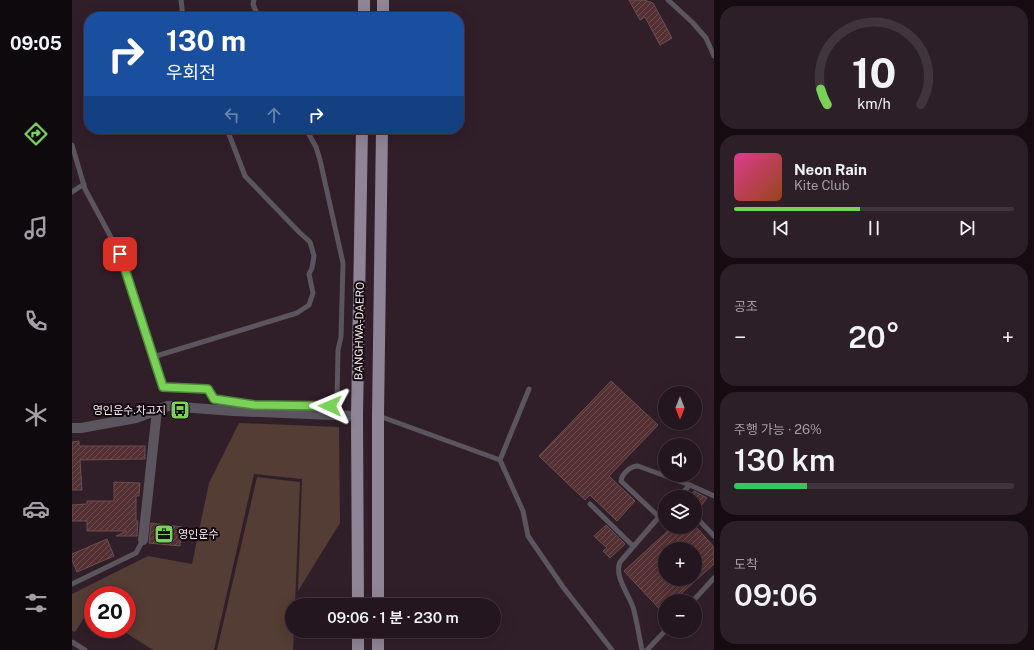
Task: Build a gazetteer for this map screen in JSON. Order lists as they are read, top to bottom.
{
  "streets": {
    "main road": ["BANGHWA-DAERO"]
  },
  "places": {
    "bus stop": ["영인운수.차고지"],
    "office": ["영인운수"]
  },
  "north": "bottom",
  "page": {
    "tabs": "09:05",
    "turn": ["130 m", "우회전"],
    "song": ["Neon Rain", "Kite Club"],
    "tile": [
      "공조",
      ["주행 가능 · 26%", "130 km"],
      ["도착", "09:06"]
    ],
    "heat": ["−", "20°", "+"],
    "map_buttons": ["+", "−"],
    "limit": "20",
    "trip": "09:06 · 1 분 · 230 m",
    "gauge": ["10", "km/h"]
  }
}
